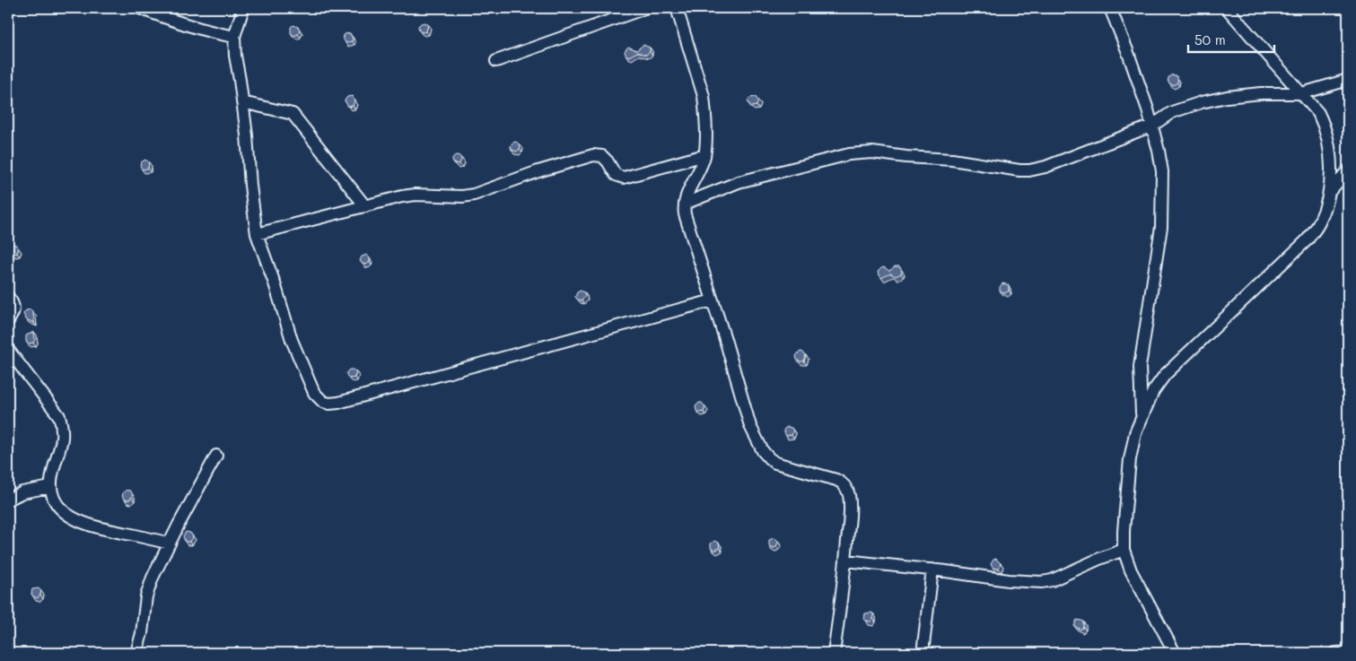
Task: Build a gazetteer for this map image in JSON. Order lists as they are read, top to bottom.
{
  "scale_bar": "50 m"
}
